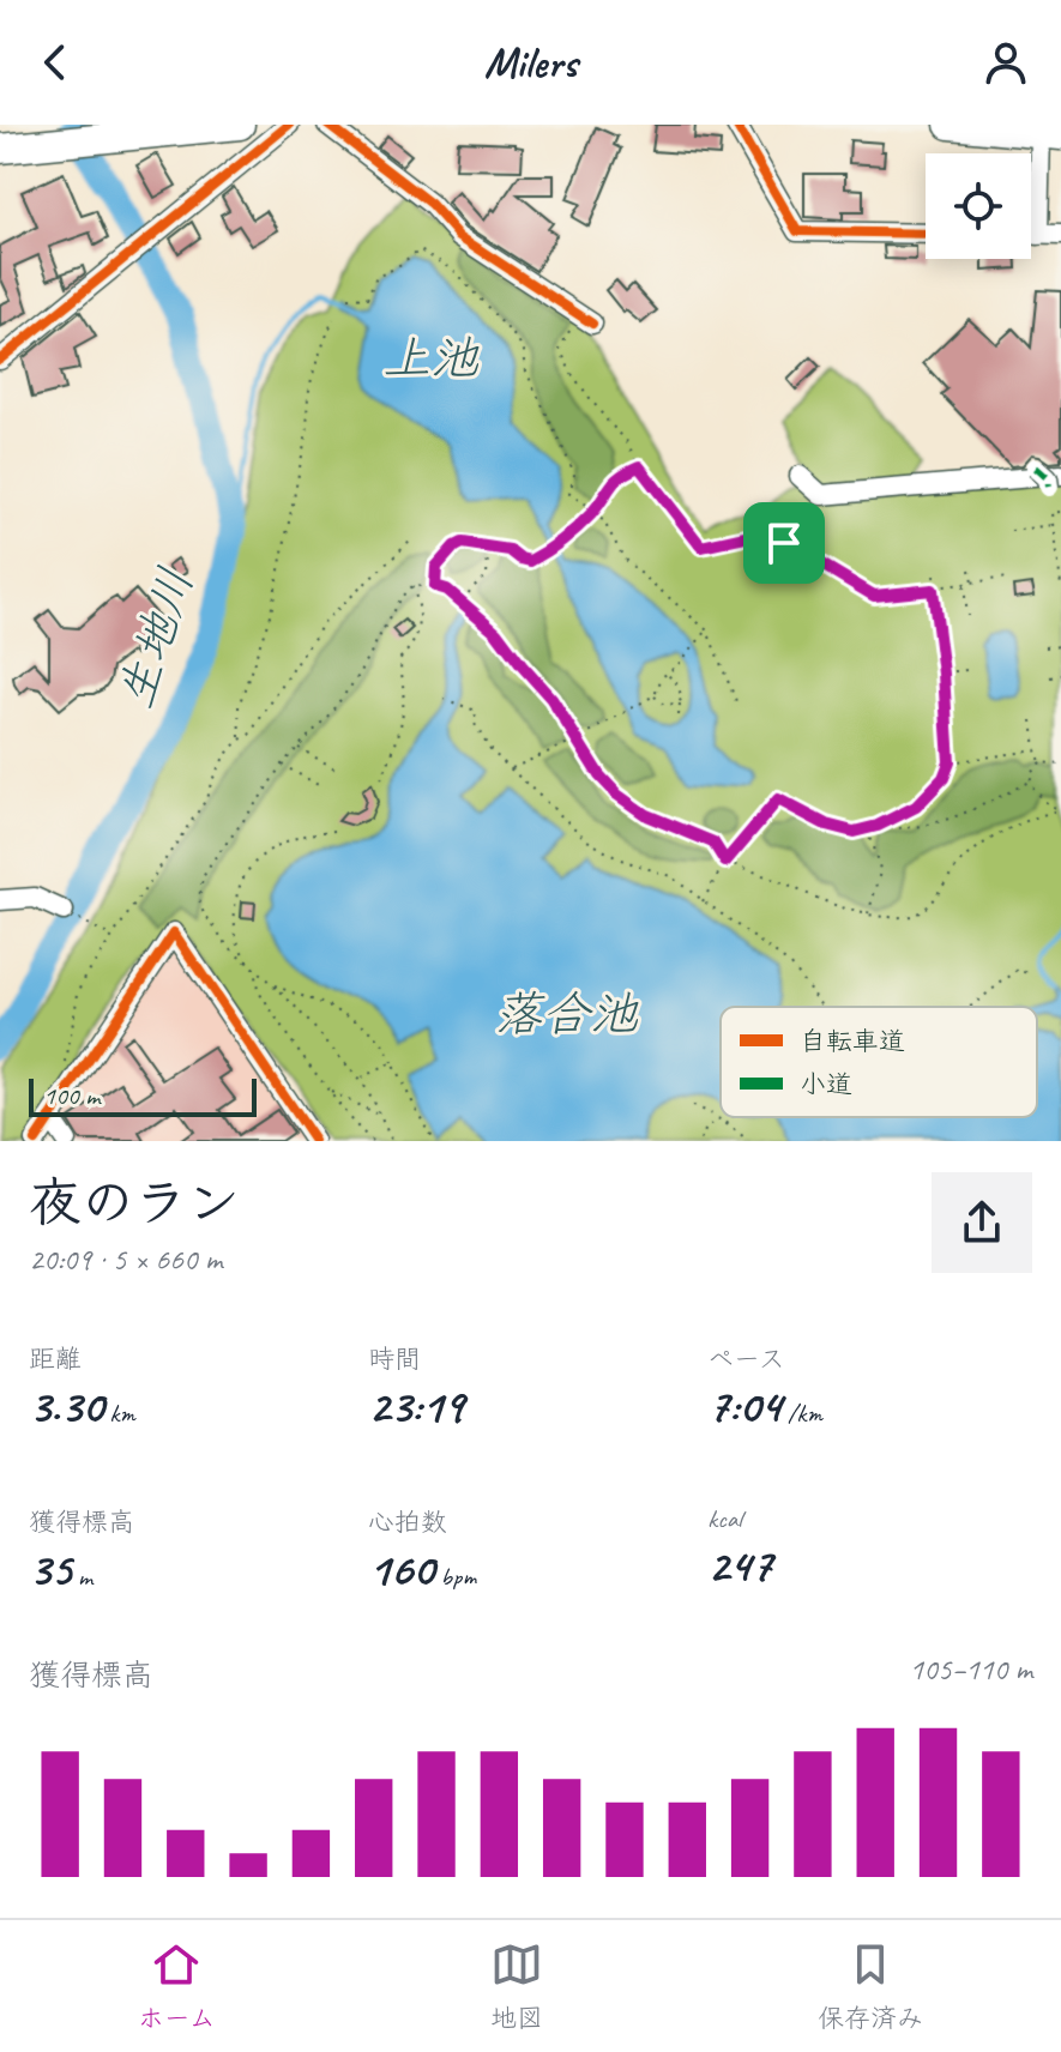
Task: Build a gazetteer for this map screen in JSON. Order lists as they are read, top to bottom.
{
  "water": ["上池", "生地川", "落合池"],
  "legend": ["自転車道", "小道"],
  "scale_bar": "100 m",
  "page": {
    "header": "Milers",
    "scale": "100 m",
    "heading": ["夜のラン", "20:09 · 5 × 660 m"],
    "stats": [
      ["距離", "3.30 km"],
      ["時間", "23:19"],
      ["ペース", "7:04 /km"],
      ["獲得標高", "35 m"],
      ["心拍数", "160 bpm"],
      ["kcal", "247"]
    ],
    "chart": ["獲得標高", "105–110 m"],
    "tabs": ["ホーム", "地図", "保存済み"]
  }
}
